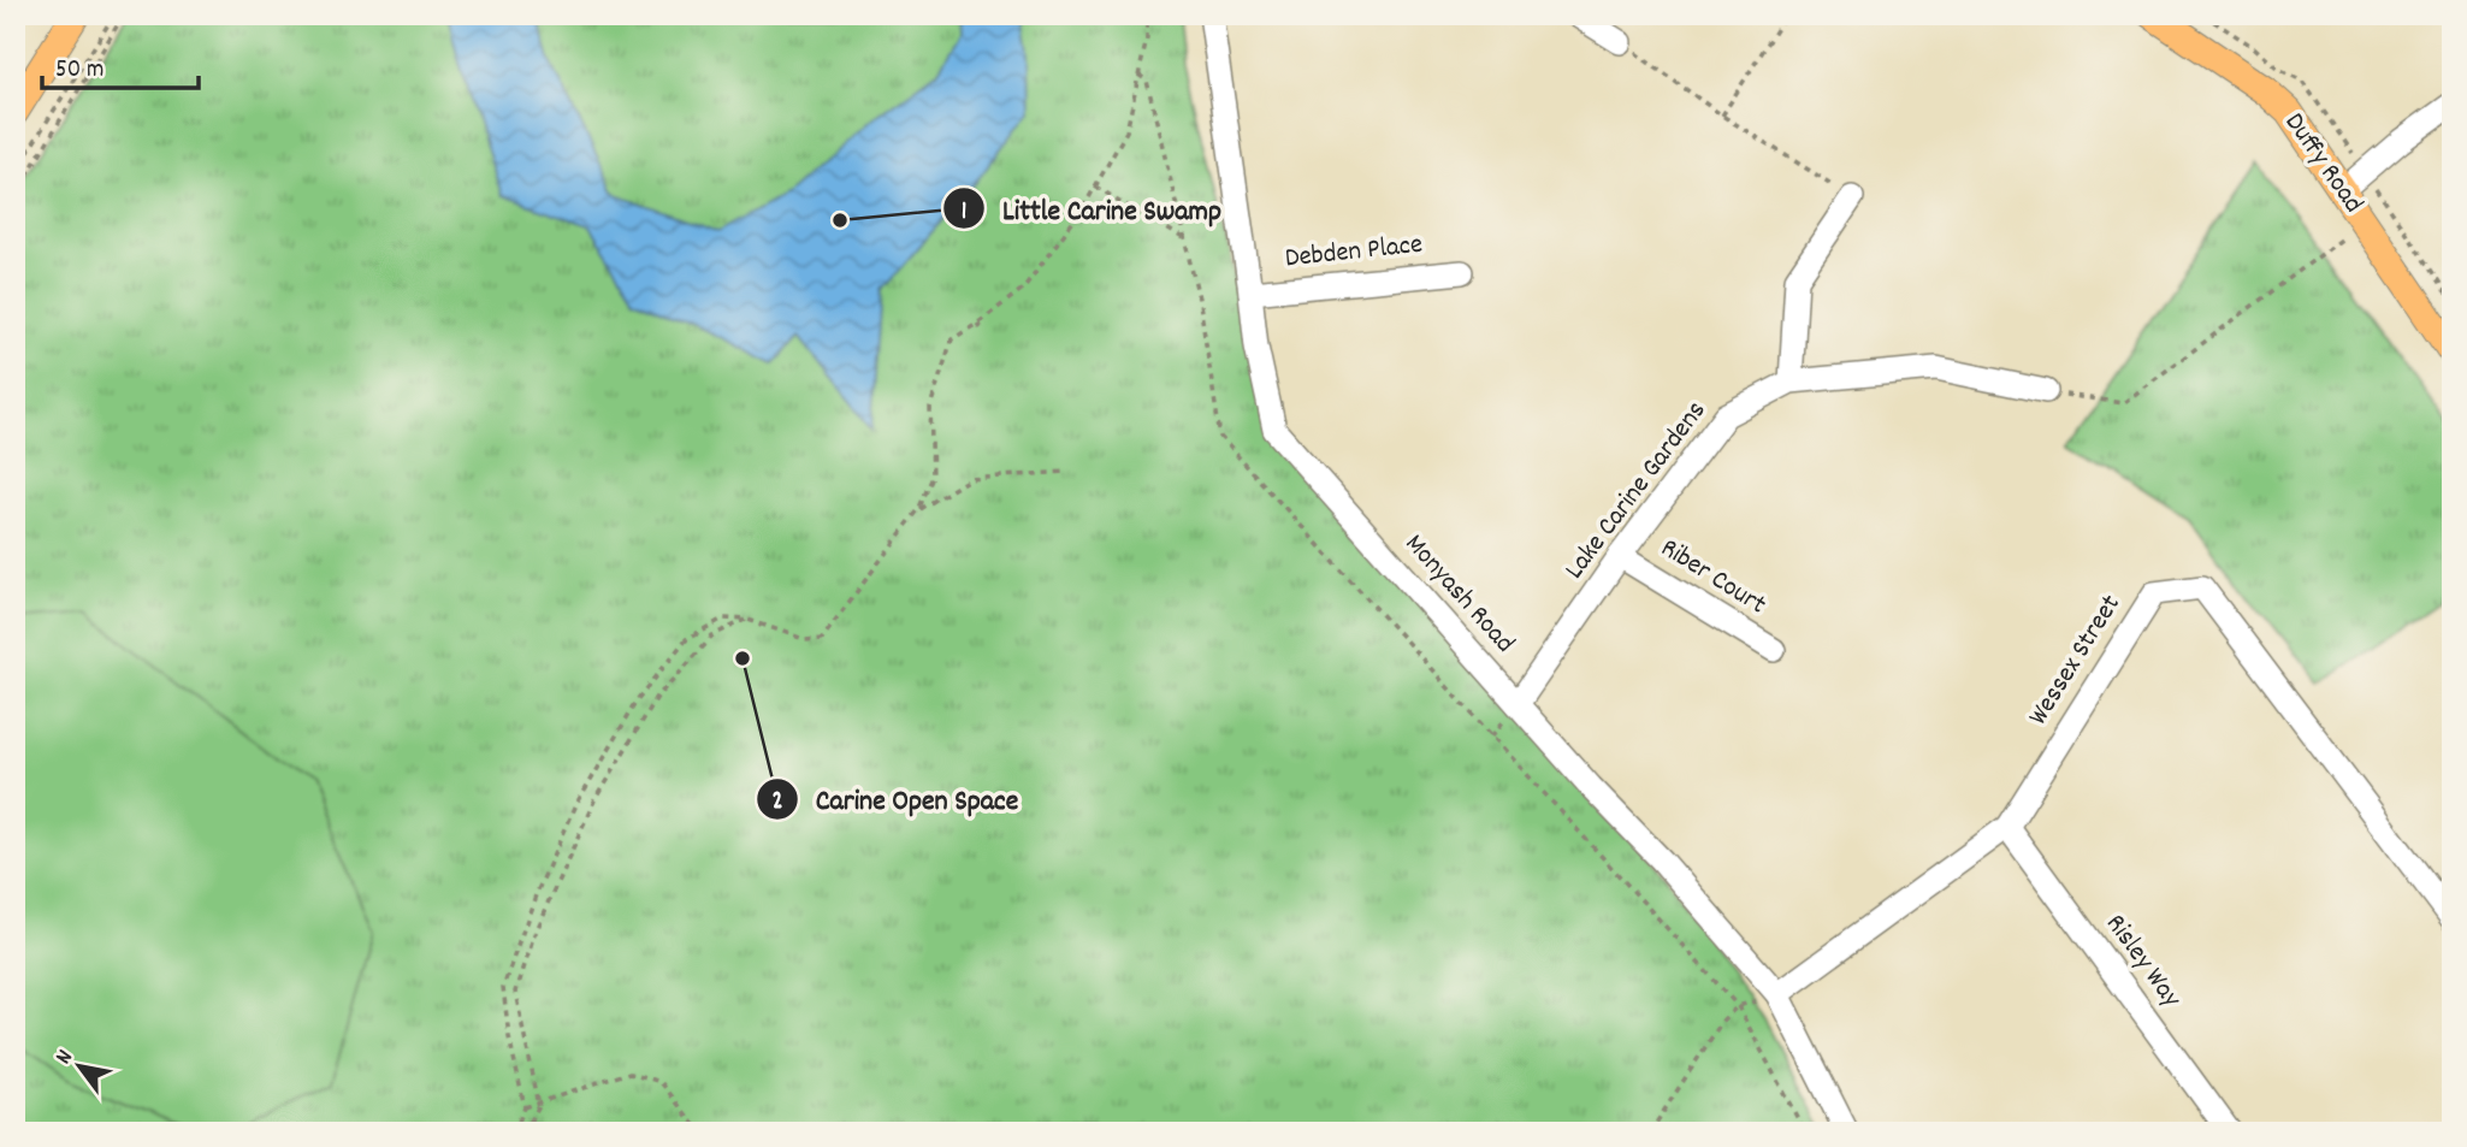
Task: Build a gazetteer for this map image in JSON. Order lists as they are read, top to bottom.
{
  "streets": {
    "main road": ["Duffy Road"],
    "street": [
      "Debden Place",
      "Lake Carine Gardens",
      "Riber Court",
      "Monyash Road",
      "Wessex Street",
      "Risley Way"
    ]
  },
  "crossings": [
    ["Debden Place", "Monyash Road"],
    ["Lake Carine Gardens", "Riber Court"],
    ["Lake Carine Gardens", "Monyash Road"],
    ["Monyash Road", "Wessex Street"],
    ["Wessex Street", "Risley Way"]
  ],
  "places": ["Little Carine Swamp", "Carine Open Space"],
  "scale_bar": "50 m",
  "north": "top left"
}
